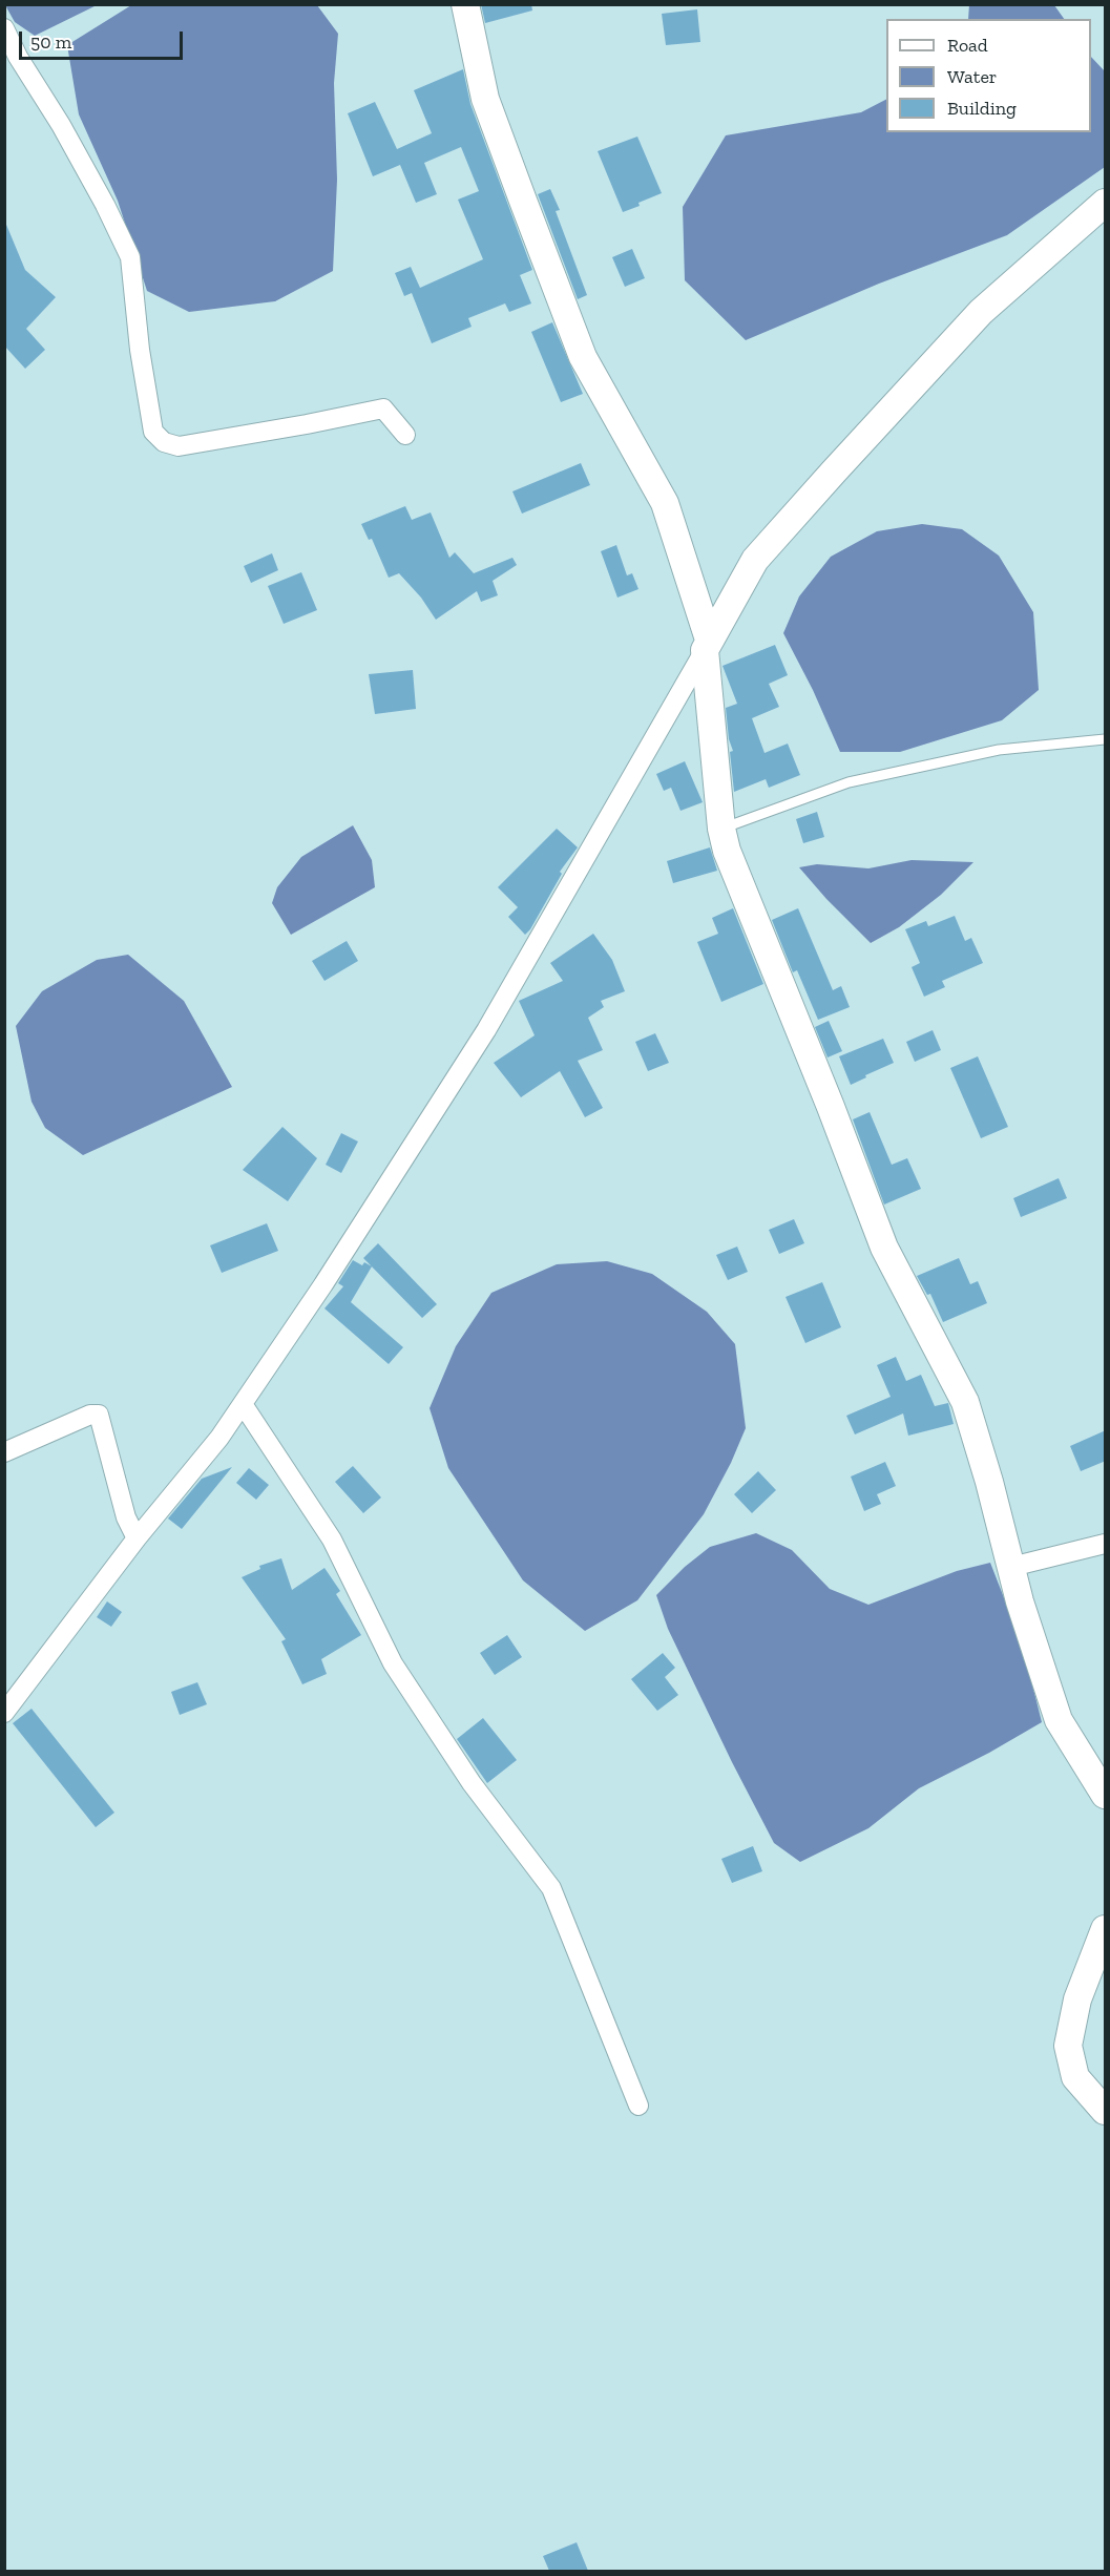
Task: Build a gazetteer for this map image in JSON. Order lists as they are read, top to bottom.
{
  "legend": ["Road", "Water", "Building"],
  "scale_bar": "50 m"
}
